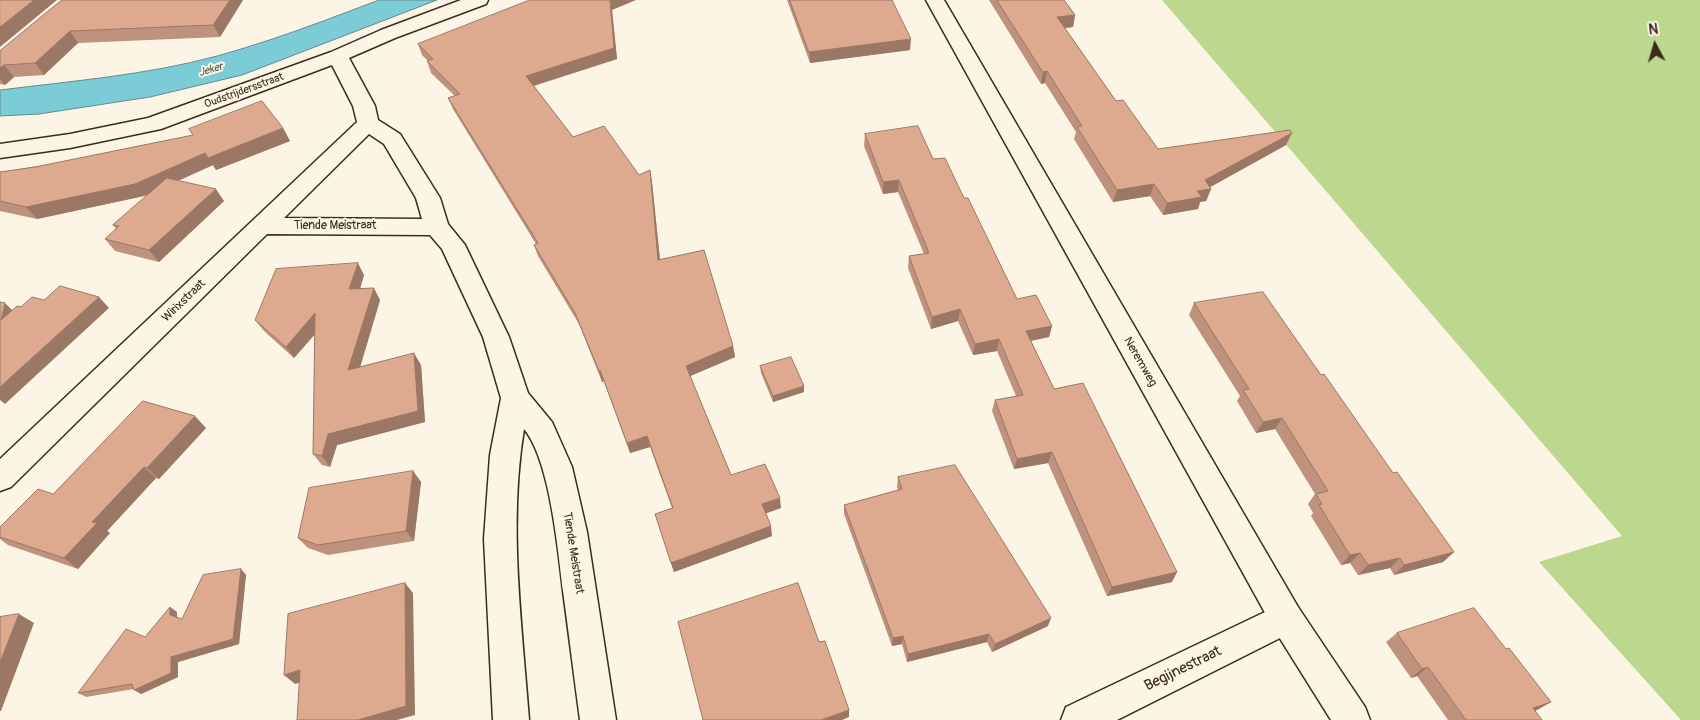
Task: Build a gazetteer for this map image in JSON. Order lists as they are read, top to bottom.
{
  "streets": {
    "street": [
      "Oudstrijdersstraat",
      "Tiende Meistraat",
      "Wirixstraat",
      "Neremweg",
      "Begijnestraat"
    ]
  },
  "crossings": [
    ["Tiende Meistraat", "Wirixstraat"],
    ["Neremweg", "Begijnestraat"]
  ],
  "water": ["Jeker"],
  "north": "top"
}
